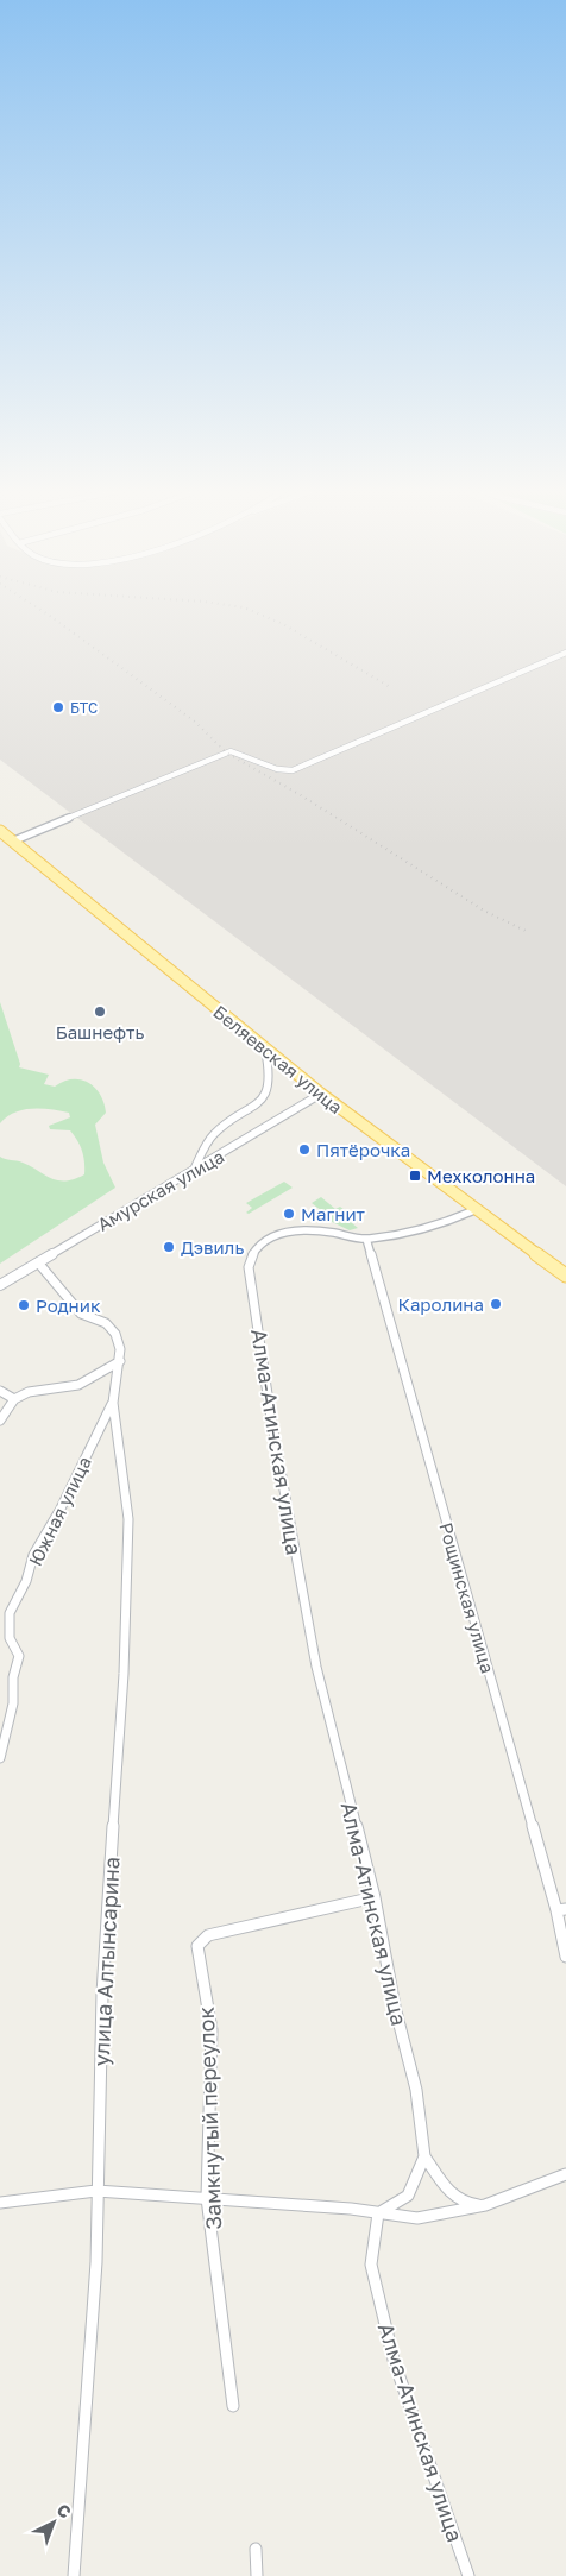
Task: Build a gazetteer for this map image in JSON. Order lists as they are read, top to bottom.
{
  "streets": {
    "main road": ["Беляевская улица"],
    "street": [
      "Амурская улица",
      "Алма-Атинская улица",
      "Южная улица",
      "Рощинская улица",
      "улица Алтынсарина",
      "Замкнутый переулок"
    ]
  },
  "crossings": [
    ["Беляевская улица", "Амурская улица"],
    ["Амурская улица", "улица Алтынсарина"],
    ["Алма-Атинская улица", "Рощинская улица"],
    ["Алма-Атинская улица", "Замкнутый переулок"],
    ["Южная улица", "улица Алтынсарина"]
  ],
  "places": {
    "other": [
      "БТС",
      "Башнефть",
      "Пятёрочка",
      "Магнит",
      "Дэвиль",
      "Каролина",
      "Родник"
    ],
    "transit": ["Мехколонна"]
  },
  "north": "top right"
}
